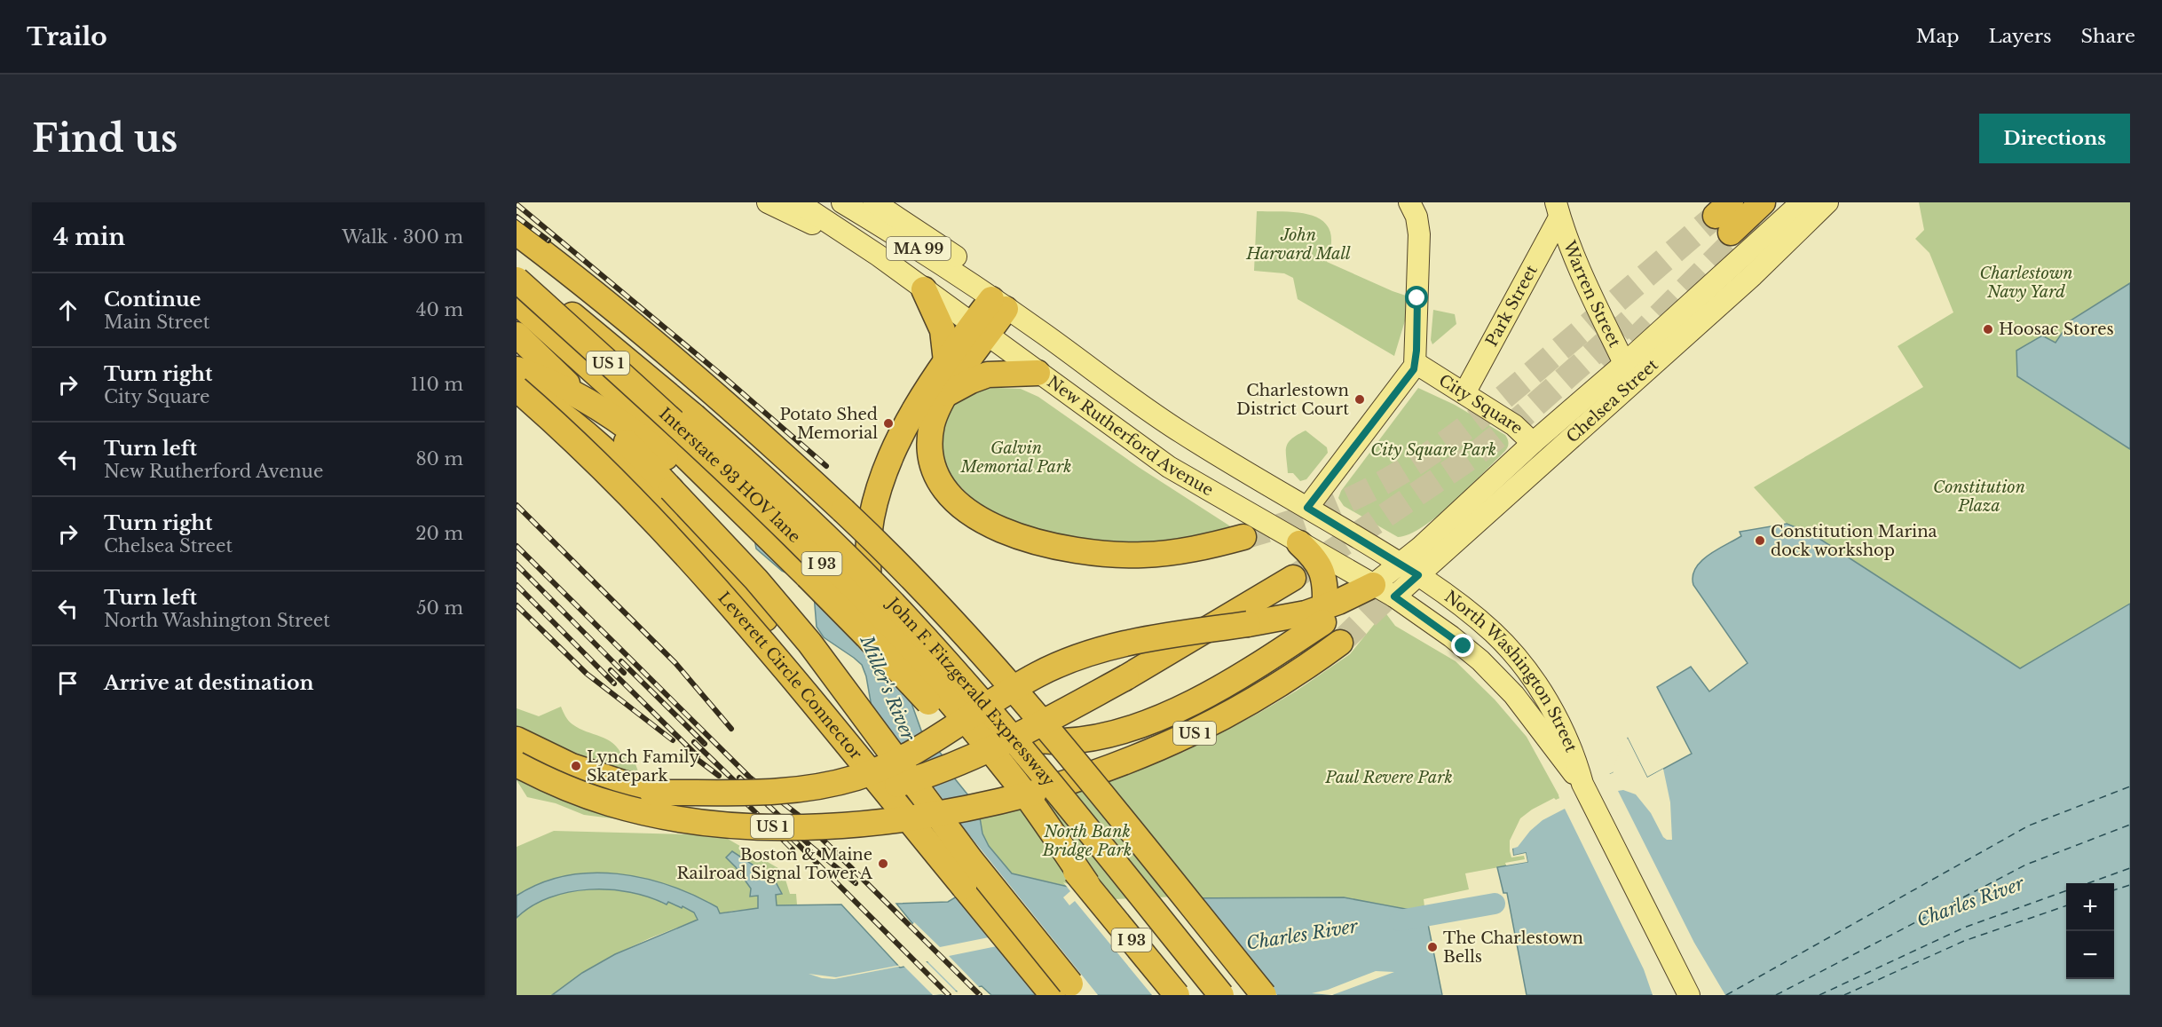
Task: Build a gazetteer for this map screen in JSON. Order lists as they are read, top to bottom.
{
  "streets": {
    "highway": [
      "US 1",
      "Interstate 93 HOV lane",
      "I 93",
      "Leverett Circle Connector",
      "John F. Fitzgerald Expressway"
    ],
    "main road": [
      "MA 99",
      "Warren Street",
      "Park Street",
      "Chelsea Street",
      "City Square",
      "New Rutherford Avenue",
      "North Washington Street"
    ]
  },
  "crossings": [
    ["Warren Street", "Park Street"],
    ["Warren Street", "Chelsea Street"],
    ["Park Street", "City Square"],
    ["US 1", "I 93"],
    ["US 1", "John F. Fitzgerald Expressway"],
    ["Chelsea Street", "City Square"],
    ["Chelsea Street", "New Rutherford Avenue"],
    ["Chelsea Street", "North Washington Street"],
    ["New Rutherford Avenue", "North Washington Street"],
    ["Interstate 93 HOV lane", "I 93"],
    ["I 93", "John F. Fitzgerald Expressway"]
  ],
  "water": ["Miller's River", "Charles River"],
  "parks": [
    "John Harvard Mall",
    "Charlestown Navy Yard",
    "Galvin Memorial Park",
    "City Square Park",
    "Constitution Plaza",
    "Paul Revere Park",
    "North Bank Bridge Park"
  ],
  "places": [
    "Hoosac Stores",
    "Charlestown District Court",
    "Potato Shed Memorial",
    "Constitution Marina dock workshop",
    "Lynch Family Skatepark",
    "Boston & Maine Railroad Signal Tower A",
    "The Charlestown Bells"
  ],
  "page": {
    "header": "Trailo",
    "nav": ["Map", "Layers", "Share"],
    "buttons": "Directions",
    "title": "Find us",
    "heading": ["4 min", "Walk · 300 m"],
    "list": [
      ["Continue", "Main Street", "40 m"],
      ["Turn right", "City Square", "110 m"],
      ["Turn left", "New Rutherford Avenue", "80 m"],
      ["Turn right", "Chelsea Street", "20 m"],
      ["Turn left", "North Washington Street", "50 m"],
      "Arrive at destination"
    ],
    "map_buttons": ["+", "−"]
  }
}
